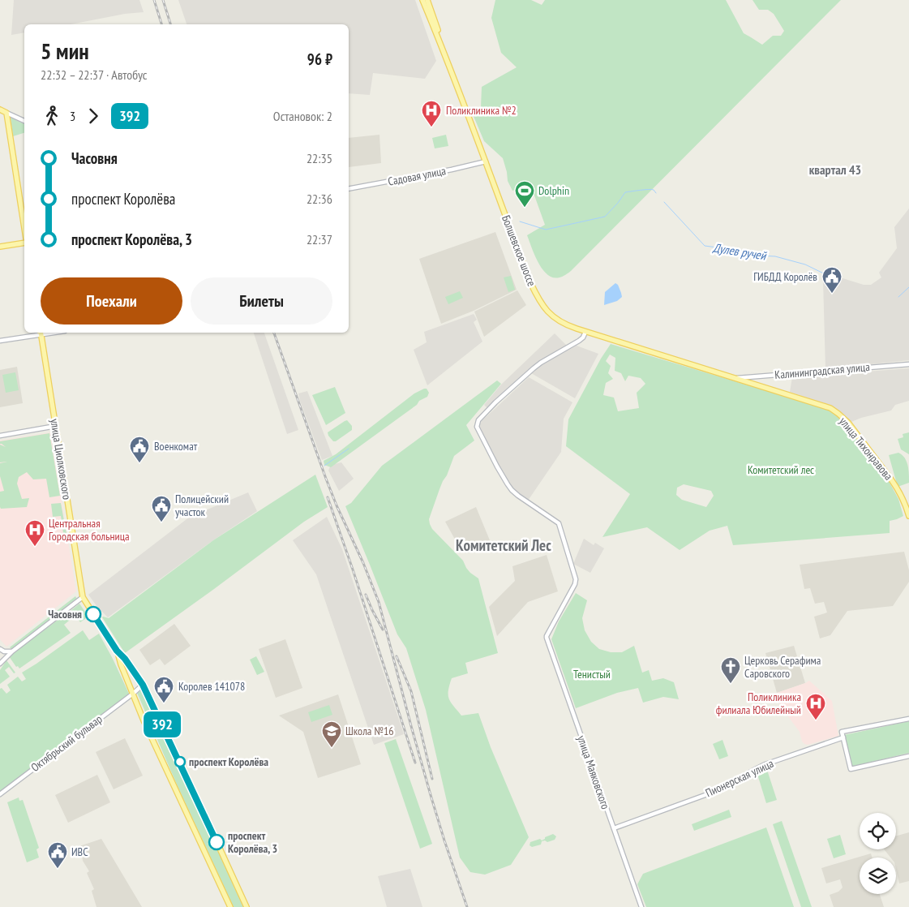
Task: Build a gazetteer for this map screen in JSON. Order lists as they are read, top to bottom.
{
  "streets": {
    "main road": ["Болшевское шоссе", "улица Тихонравова", "улица Циолковского"],
    "street": [
      "Садовая улица",
      "Калининградская улица",
      "Октябрьский бульвар",
      "улица Маяковского",
      "Пионерская улица"
    ]
  },
  "crossings": [
    ["Садовая улица", "Болшевское шоссе"],
    ["Болшевское шоссе", "Калининградская улица"],
    ["Болшевское шоссе", "улица Тихонравова"],
    ["Болшевское шоссе", "улица Маяковского"],
    ["Калининградская улица", "улица Тихонравова"],
    ["улица Маяковского", "Пионерская улица"]
  ],
  "districts": ["квартал 43", "Комитетский Лес"],
  "water": ["Дулев ручей"],
  "parks": ["Комитетский лес", "Тенистый"],
  "places": {
    "hospital": ["Поликлиника №2", "Центральная Городская больница", "Поликлиника филиала Юбилейный"],
    "sports": ["Dolphin"],
    "public building": [
      "ГИБДД Королёв",
      "Военкомат",
      "Полицейский участок",
      "Королев 141078",
      "ИВС"
    ],
    "other": ["Часовня", "проспект Королёва", "проспект Королёва, 3"],
    "church": ["Церковь Серафима Саровского"],
    "school or university": ["Школа №16"]
  },
  "lines": ["bus line 392"],
  "page": {
    "on_map": "392",
    "heading": ["5 мин", "22:32 – 22:37 · Автобус", "96 ₽"],
    "legs": ["3", "392", "Остановок: 2"],
    "list": [
      {
        "name": "Часовня",
        "value": "22:35"
      },
      {
        "name": "проспект Королёва",
        "value": "22:36"
      },
      {
        "name": "проспект Королёва, 3",
        "value": "22:37"
      }
    ],
    "buttons": ["Поехали", "Билеты"]
  }
}
